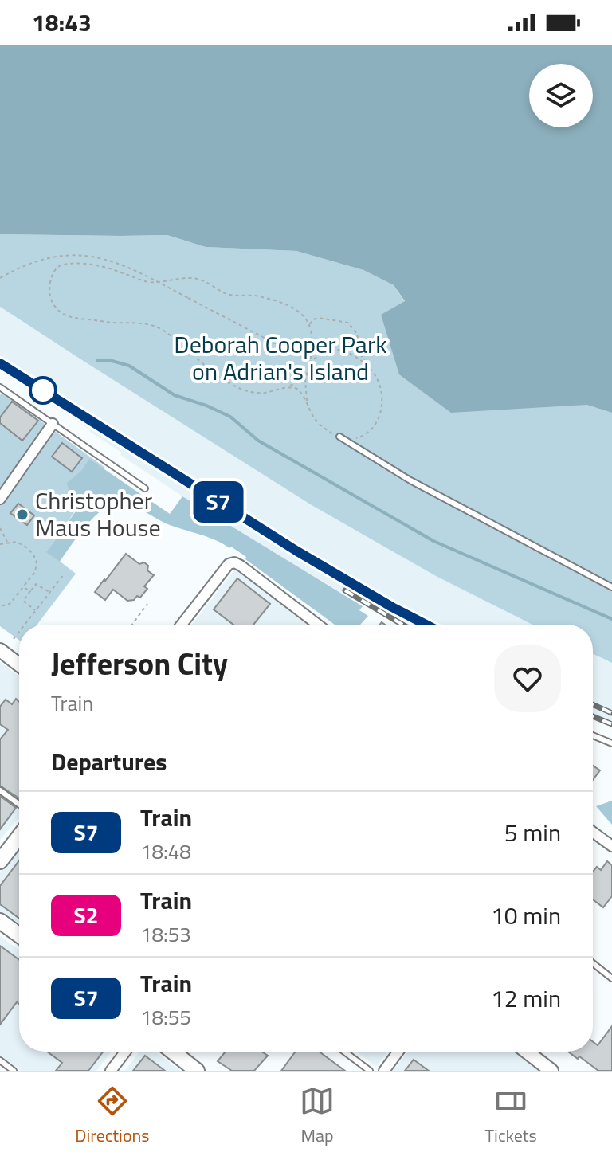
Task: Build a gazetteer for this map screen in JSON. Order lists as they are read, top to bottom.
{
  "parks": ["Deborah Cooper Park on Adrian's Island"],
  "places": ["Christopher Maus House"],
  "page": {
    "status": "18:43",
    "on_map": "S7",
    "heading": [
      ["Jefferson City", "Train"],
      "Departures"
    ],
    "list": [
      {
        "mark": "S7",
        "name": "Train",
        "note": "18:48",
        "value": "5 min"
      },
      {
        "mark": "S2",
        "name": "Train",
        "note": "18:53",
        "value": "10 min"
      },
      {
        "mark": "S7",
        "name": "Train",
        "note": "18:55",
        "value": "12 min"
      }
    ],
    "tabs": ["Directions", "Map", "Tickets"]
  }
}
